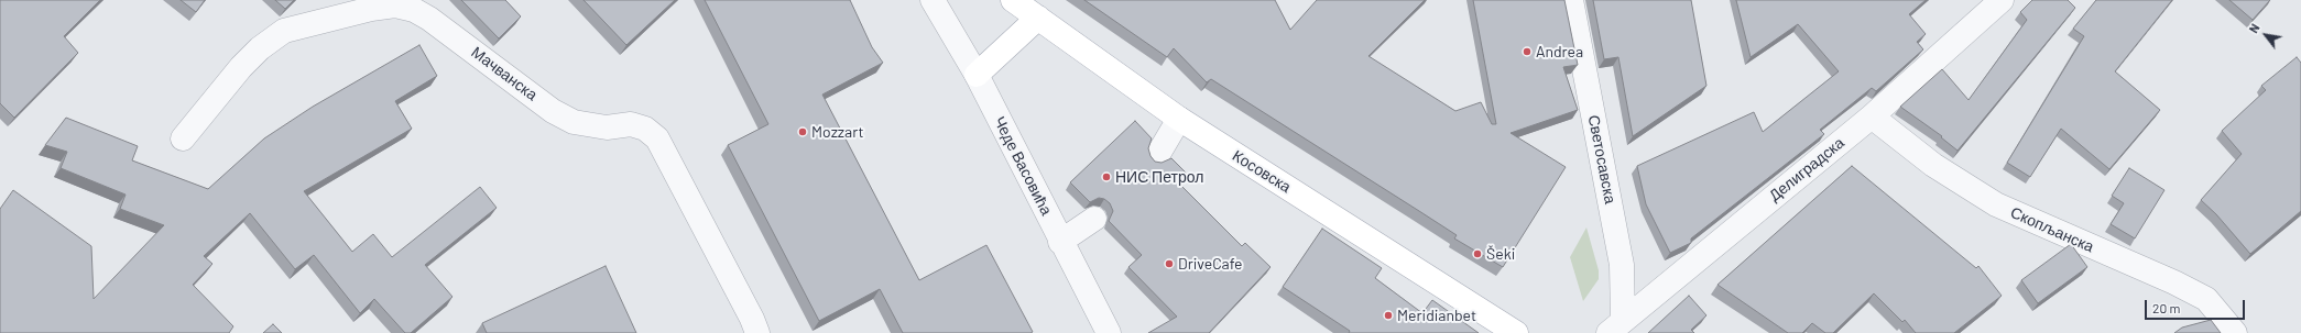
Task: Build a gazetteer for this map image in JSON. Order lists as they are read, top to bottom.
{
  "streets": {
    "main road": ["Косовска"],
    "street": [
      "Мачванска",
      "Светосавска",
      "Чеде Васовића",
      "Делиградска",
      "Скопљанска"
    ]
  },
  "crossings": [
    ["Светосавска", "Делиградска"],
    ["Делиградска", "Скопљанска"]
  ],
  "places": [
    "Andrea",
    "Mozzart",
    "НИС Петрол",
    "Šeki",
    "DriveCafe",
    "Meridianbet"
  ],
  "scale_bar": "20 m",
  "north": "top left"
}
